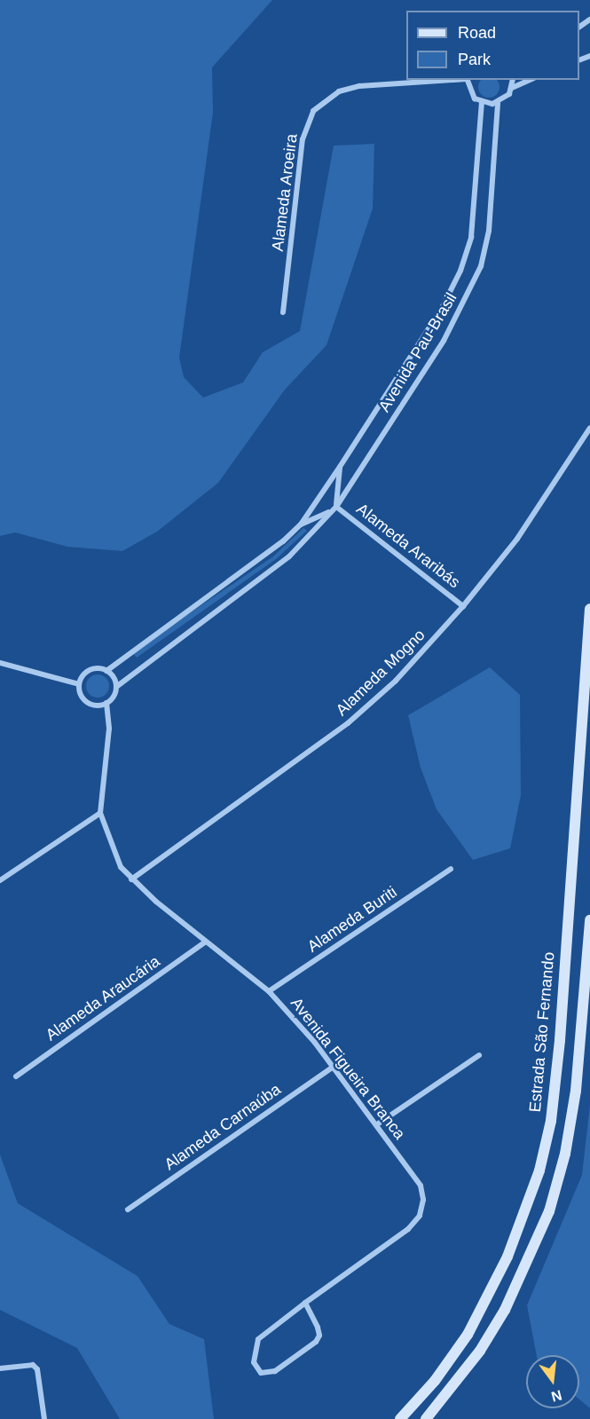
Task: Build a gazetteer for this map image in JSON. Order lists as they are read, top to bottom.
{
  "streets": {
    "main road": ["Estrada São Fernando"],
    "street": [
      "Alameda Aroeira",
      "Avenida Pau-Brasil",
      "Alameda Araribás",
      "Alameda Mogno",
      "Alameda Buriti",
      "Alameda Araucária",
      "Avenida Figueira Branca",
      "Alameda Carnaúba"
    ]
  },
  "crossings": [
    ["Avenida Pau-Brasil", "Alameda Araribás"],
    ["Avenida Pau-Brasil", "Avenida Figueira Branca"],
    ["Alameda Araribás", "Alameda Mogno"],
    ["Alameda Mogno", "Avenida Figueira Branca"],
    ["Alameda Buriti", "Avenida Figueira Branca"],
    ["Alameda Araucária", "Avenida Figueira Branca"],
    ["Avenida Figueira Branca", "Alameda Carnaúba"]
  ],
  "legend": ["Road", "Park"],
  "north": "bottom"
}
